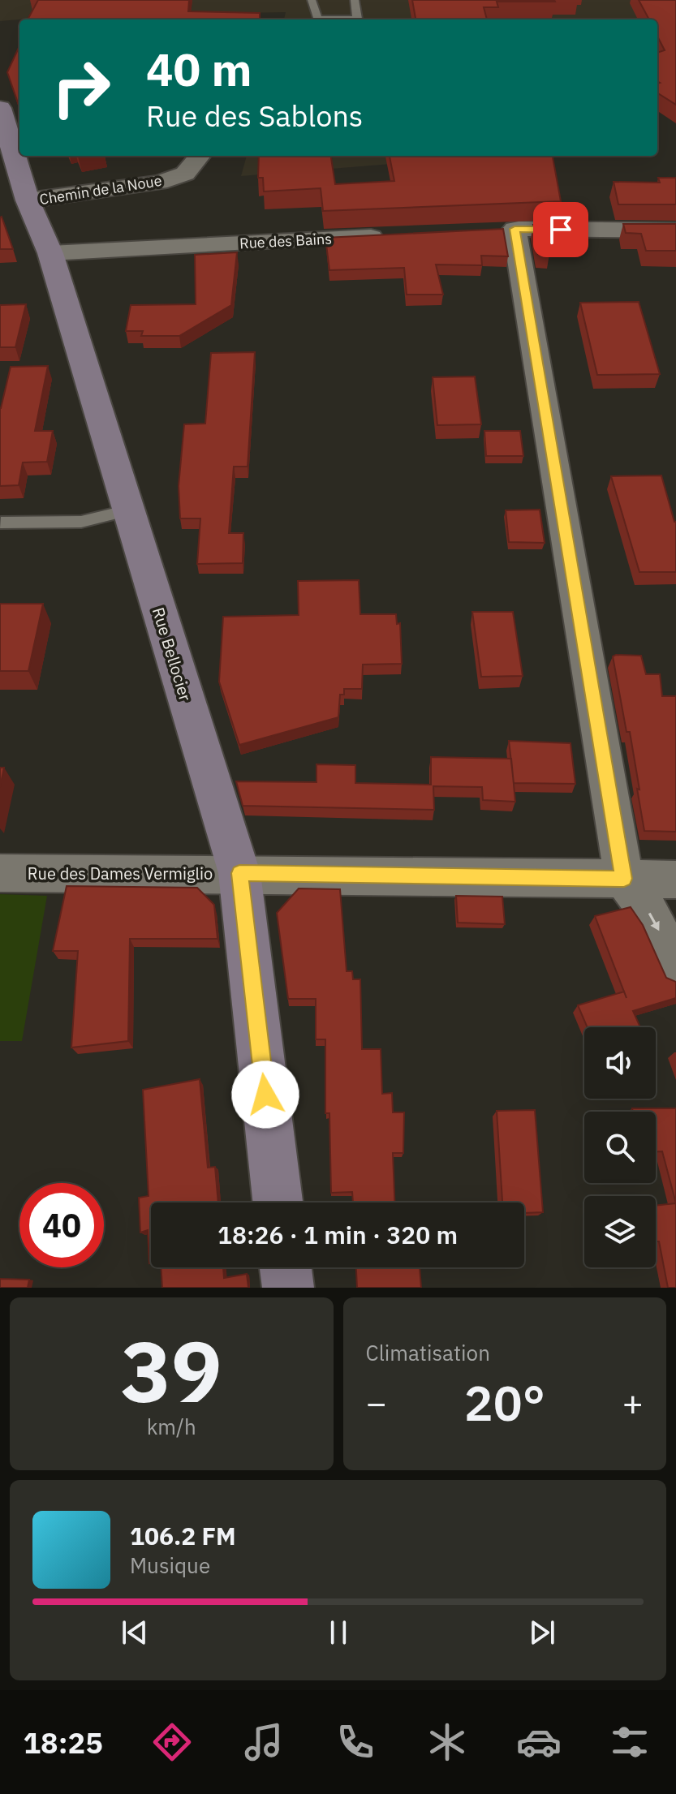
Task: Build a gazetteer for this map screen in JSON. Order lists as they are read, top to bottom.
{
  "streets": {
    "street": [
      "Chemin de la Noue",
      "Rue des Bains",
      "Rue Bellocier",
      "Rue des Dames Vermiglio"
    ]
  },
  "crossings": [
    ["Chemin de la Noue", "Rue Bellocier"],
    ["Rue des Bains", "Rue Bellocier"],
    ["Rue Bellocier", "Rue des Dames Vermiglio"]
  ],
  "page": {
    "turn": ["40 m", "Rue des Sablons"],
    "limit": "40",
    "trip": "18:26 · 1 min · 320 m",
    "tile": [
      ["39", "km/h"],
      "Climatisation"
    ],
    "heat": ["−", "20°", "+"],
    "song": ["106.2 FM", "Musique"],
    "tabs": "18:25"
  }
}
